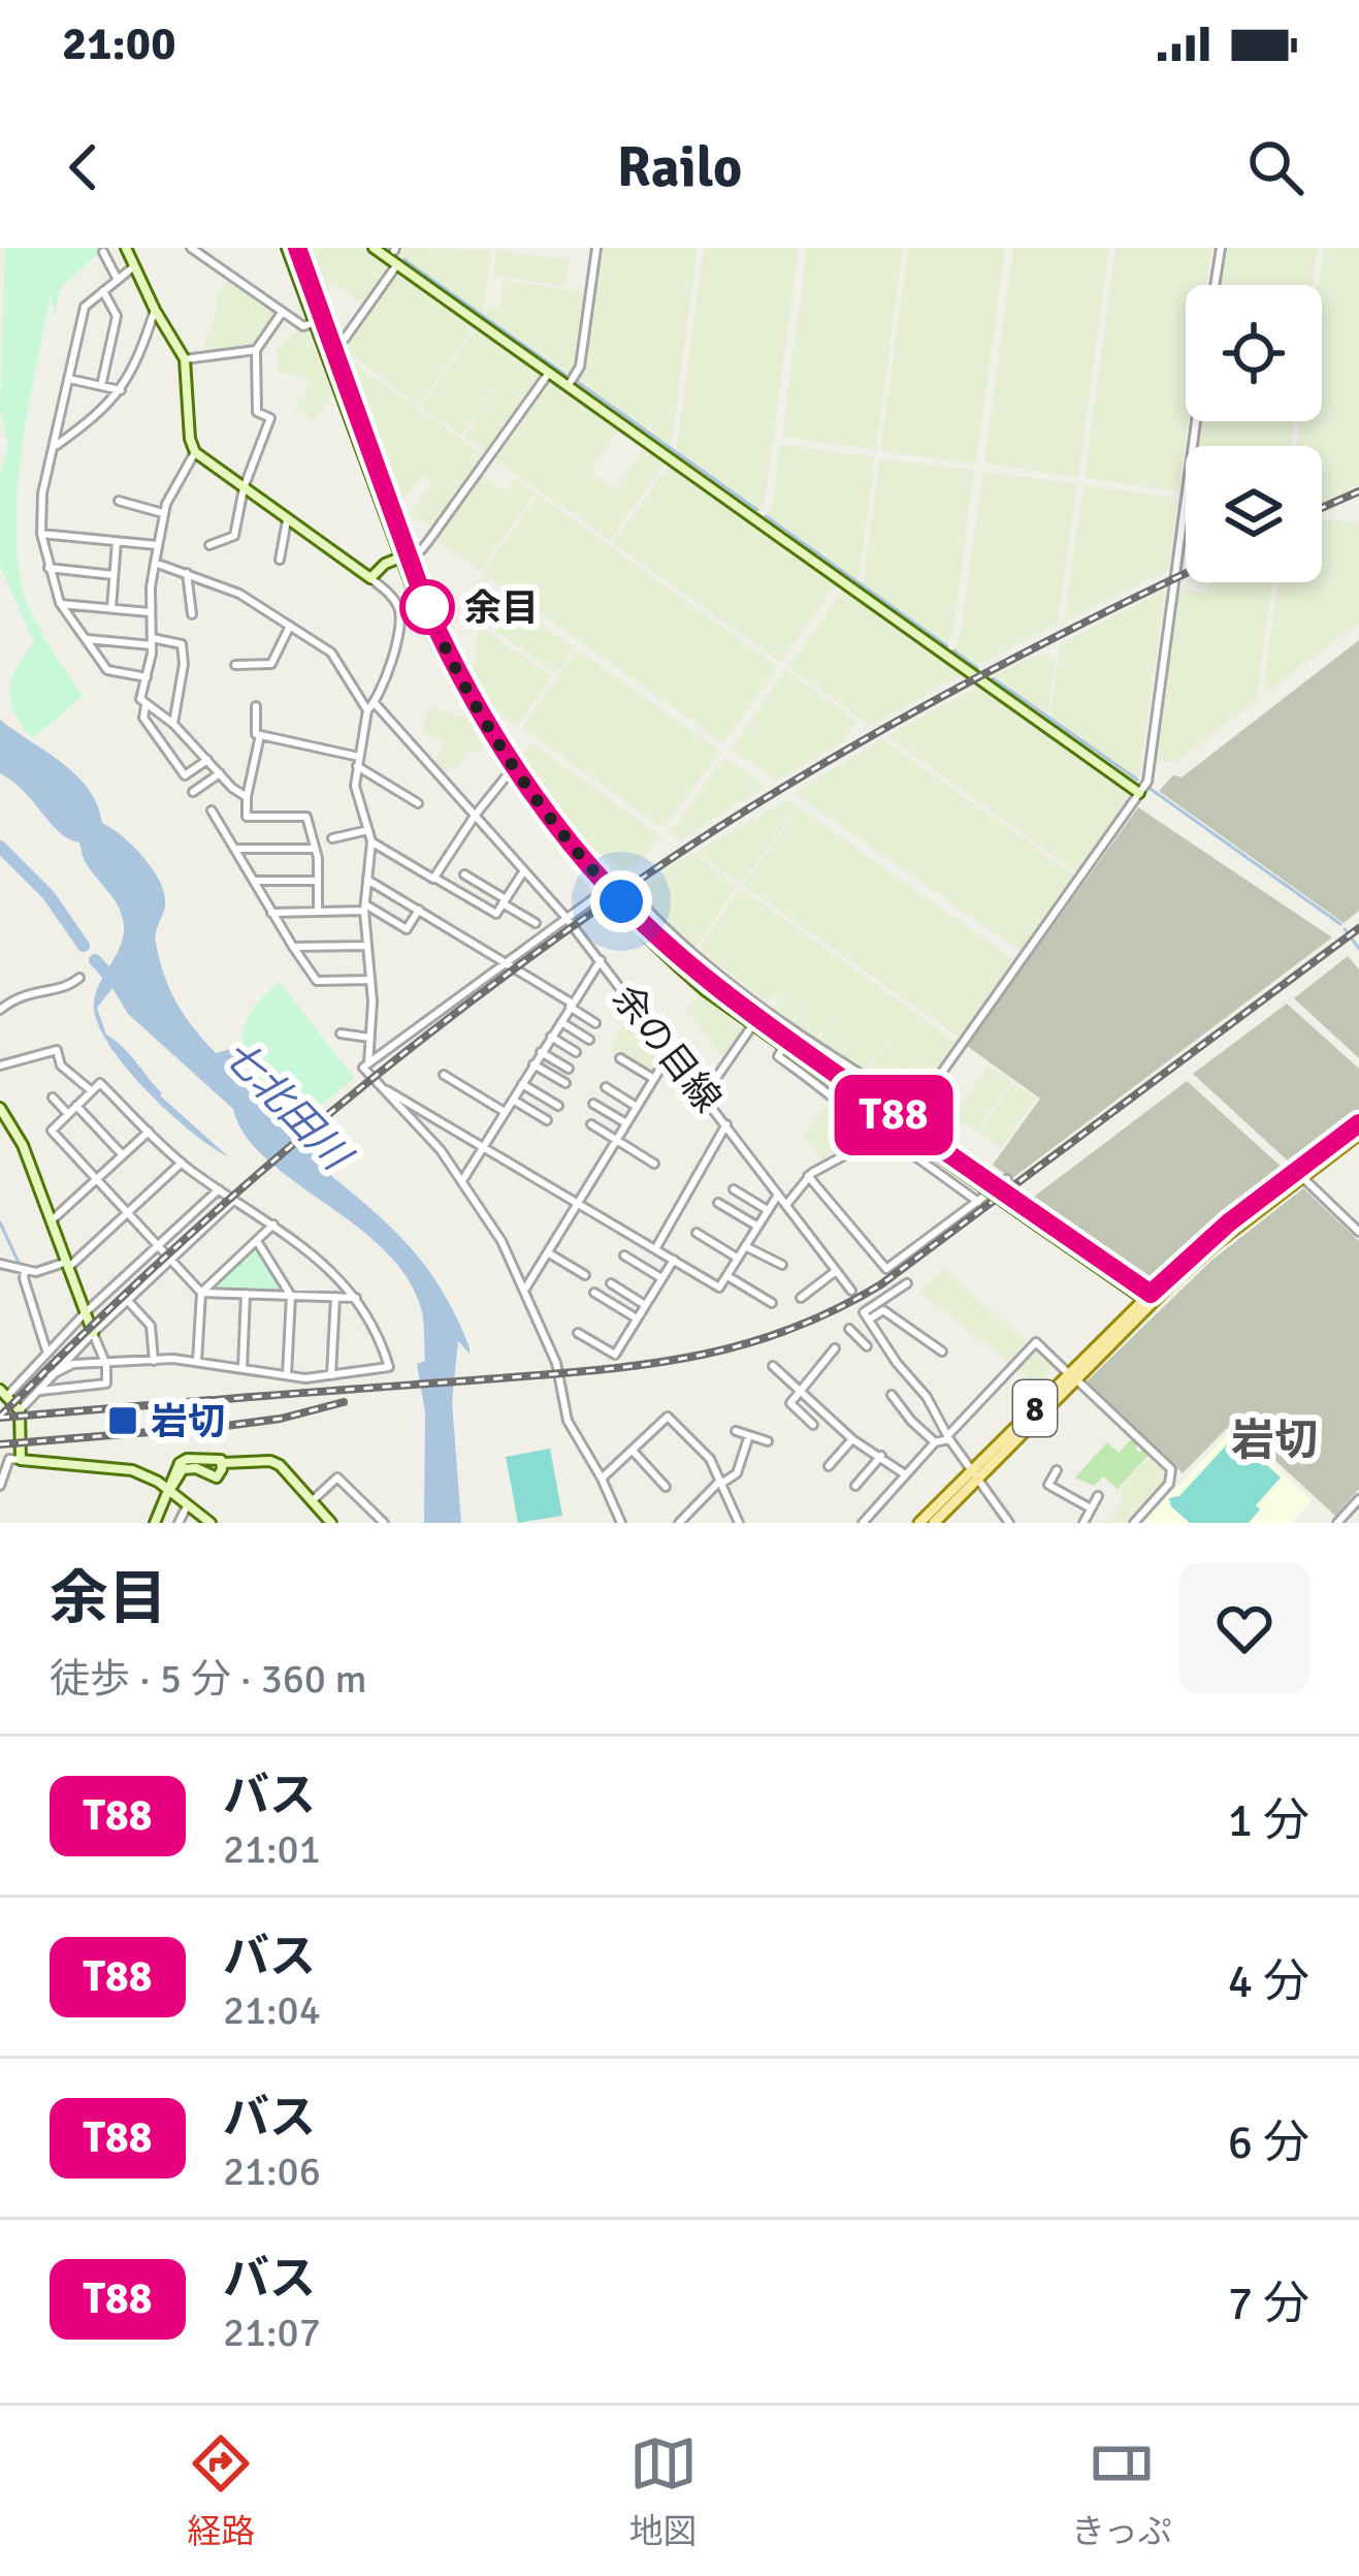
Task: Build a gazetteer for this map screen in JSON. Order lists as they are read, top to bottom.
{
  "streets": {
    "main road": ["8"],
    "street": ["余の目線"]
  },
  "districts": ["岩切"],
  "water": ["七北田川"],
  "places": {
    "other": ["余目"],
    "transit": ["岩切"]
  },
  "lines": ["bus line T88"],
  "page": {
    "status": "21:00",
    "header": "Railo",
    "on_map": "T88",
    "heading": ["余目", "徒歩 · 5 分 · 360 m"],
    "list": [
      {
        "mark": "T88",
        "name": "バス",
        "note": "21:01",
        "value": "1 分"
      },
      {
        "mark": "T88",
        "name": "バス",
        "note": "21:04",
        "value": "4 分"
      },
      {
        "mark": "T88",
        "name": "バス",
        "note": "21:06",
        "value": "6 分"
      },
      {
        "mark": "T88",
        "name": "バス",
        "note": "21:07",
        "value": "7 分"
      }
    ],
    "tabs": ["経路", "地図", "きっぷ"]
  }
}
